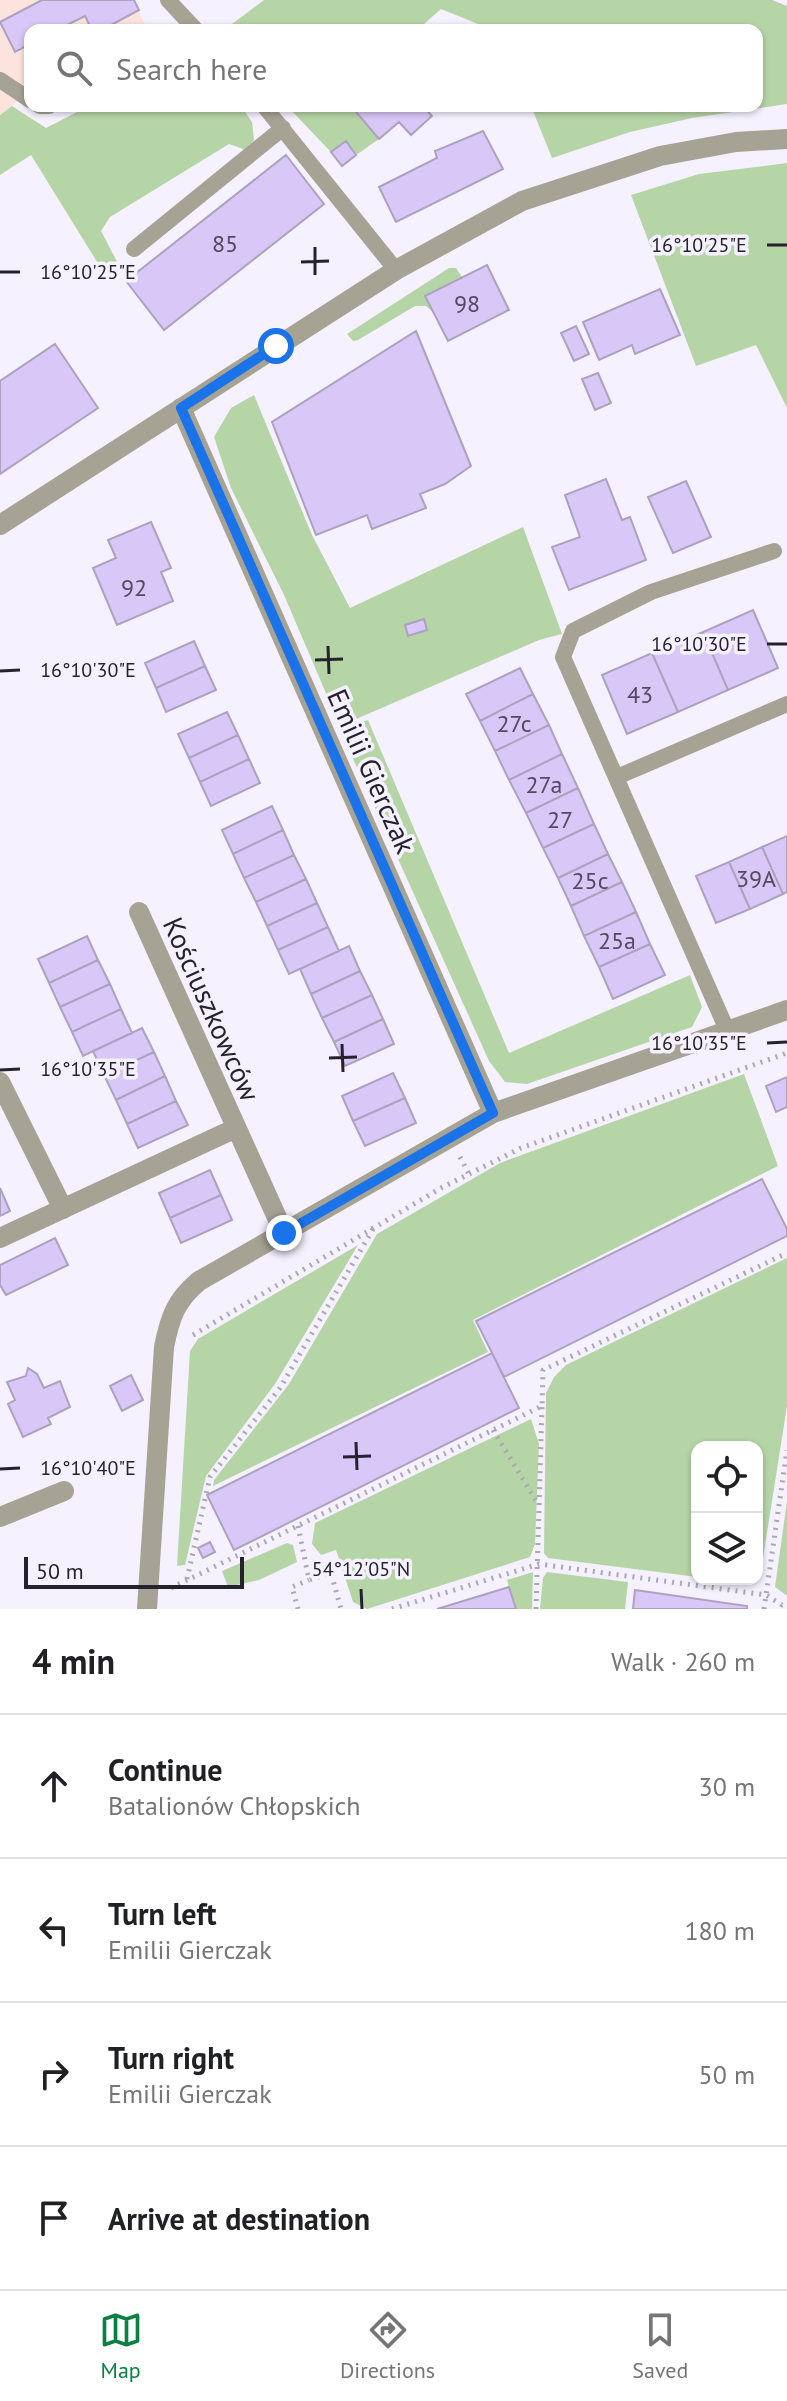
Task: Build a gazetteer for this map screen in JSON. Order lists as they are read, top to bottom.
{
  "streets": {
    "street": ["Emilii Gierczak", "Kościuszkowców"]
  },
  "house_numbers": [
    "85",
    "98",
    "92",
    "43",
    "27c",
    "27a",
    "27",
    "39A",
    "25c",
    "25a"
  ],
  "scale_bar": "50 m",
  "page": {
    "search": "Search here",
    "scale": "50 m",
    "heading": ["4 min", "Walk · 260 m"],
    "list": [
      ["Continue", "Batalionów Chłopskich", "30 m"],
      ["Turn left", "Emilii Gierczak", "180 m"],
      ["Turn right", "Emilii Gierczak", "50 m"],
      "Arrive at destination"
    ],
    "nav": ["Map", "Directions", "Saved"]
  },
  "coordinates": [
    "16°10'25\"E",
    "16°10'30\"E",
    "16°10'35\"E",
    "16°10'40\"E",
    "54°12'05\"N"
  ]
}
